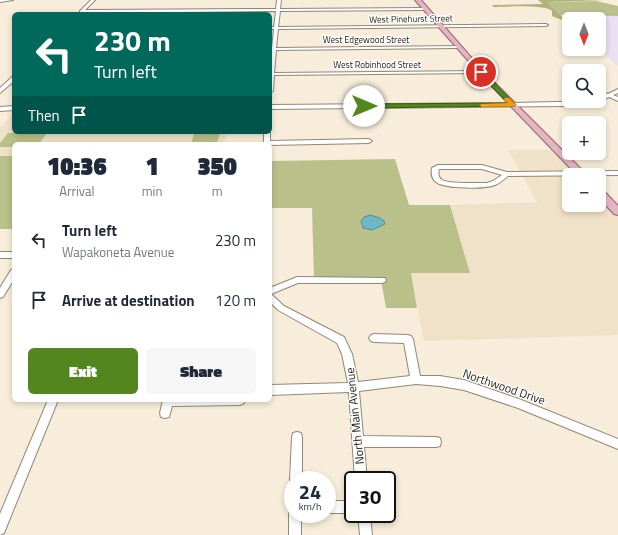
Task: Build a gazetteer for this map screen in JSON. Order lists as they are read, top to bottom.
{
  "streets": {
    "street": [
      "West Pinehurst Street",
      "West Edgewood Street",
      "West Robinhood Street",
      "Northwood Drive",
      "North Main Avenue"
    ]
  },
  "crossings": [
    ["Northwood Drive", "North Main Avenue"]
  ],
  "north": "bottom",
  "page": {
    "map_buttons": ["+", "−"],
    "turn": ["230 m", "Turn left"],
    "then": "Then",
    "eta": [
      "10:36",
      "Arrival",
      "1",
      "min",
      "350",
      "m"
    ],
    "list": [
      {
        "name": "Turn left",
        "note": "Wapakoneta Avenue",
        "value": "230 m"
      },
      {
        "name": "Arrive at destination",
        "value": "120 m"
      }
    ],
    "buttons": ["Exit", "Share"],
    "speed": "24 km/h",
    "limit": "30"
  }
}
